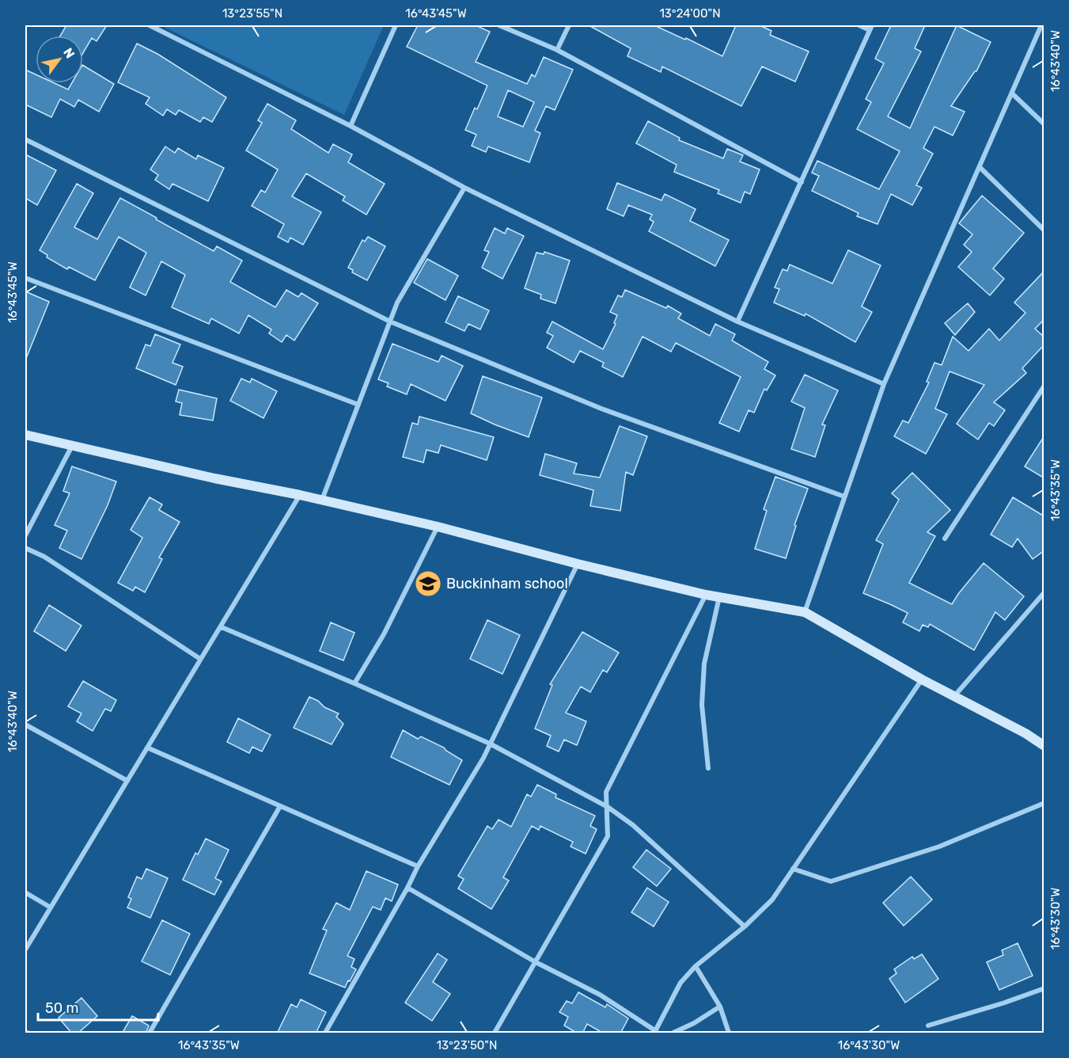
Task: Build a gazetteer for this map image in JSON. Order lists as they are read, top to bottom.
{
  "places": {
    "school or university": ["Buckinham school"]
  },
  "scale_bar": "50 m",
  "north": "top right",
  "coordinates": [
    "13°23'55\"N",
    "16°43'45\"W",
    "13°24'00\"N",
    "16°43'40\"W",
    "16°43'35\"W",
    "16°43'30\"W",
    "13°23'50\"N"
  ]
}
